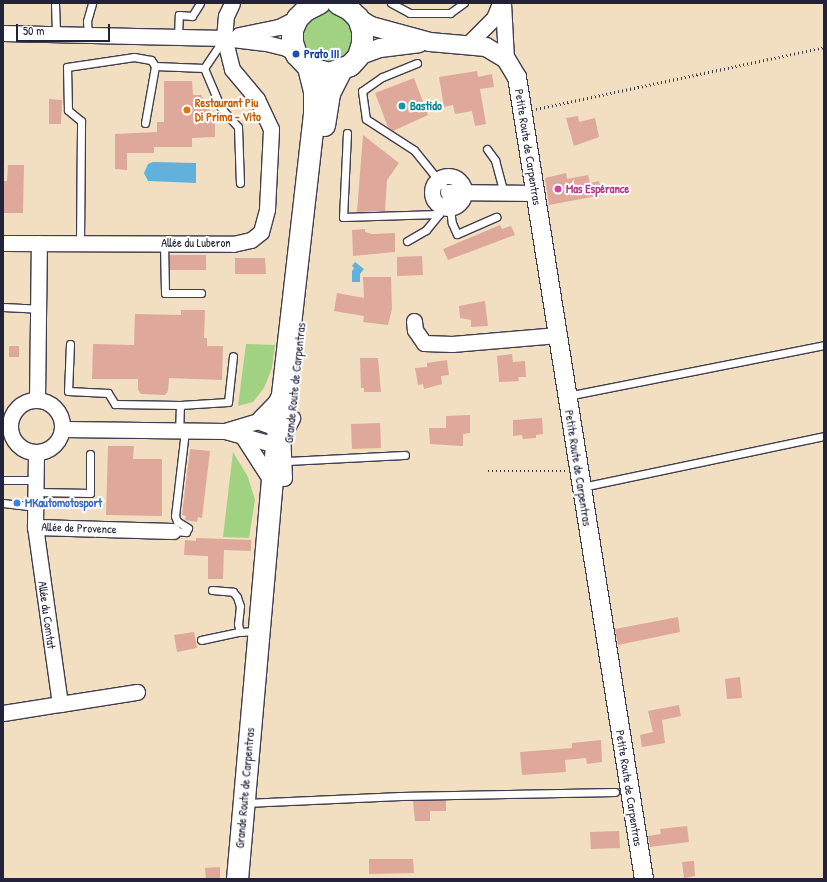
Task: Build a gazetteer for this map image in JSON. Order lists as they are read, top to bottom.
{
  "streets": {
    "main road": ["Grande Route de Carpentras"],
    "street": [
      "Petite Route de Carpentras",
      "Allée du Luberon",
      "Allée de Provence",
      "Allée du Comtat"
    ]
  },
  "crossings": [
    ["Petite Route de Carpentras", "Grande Route de Carpentras"],
    ["Allée de Provence", "Allée du Comtat"]
  ],
  "places": [
    "Prato III",
    "Bastido",
    "Restaurant Piu Di Prima - Vito",
    "Mas Espérance",
    "MKautomotosport"
  ],
  "scale_bar": "50 m"
}
